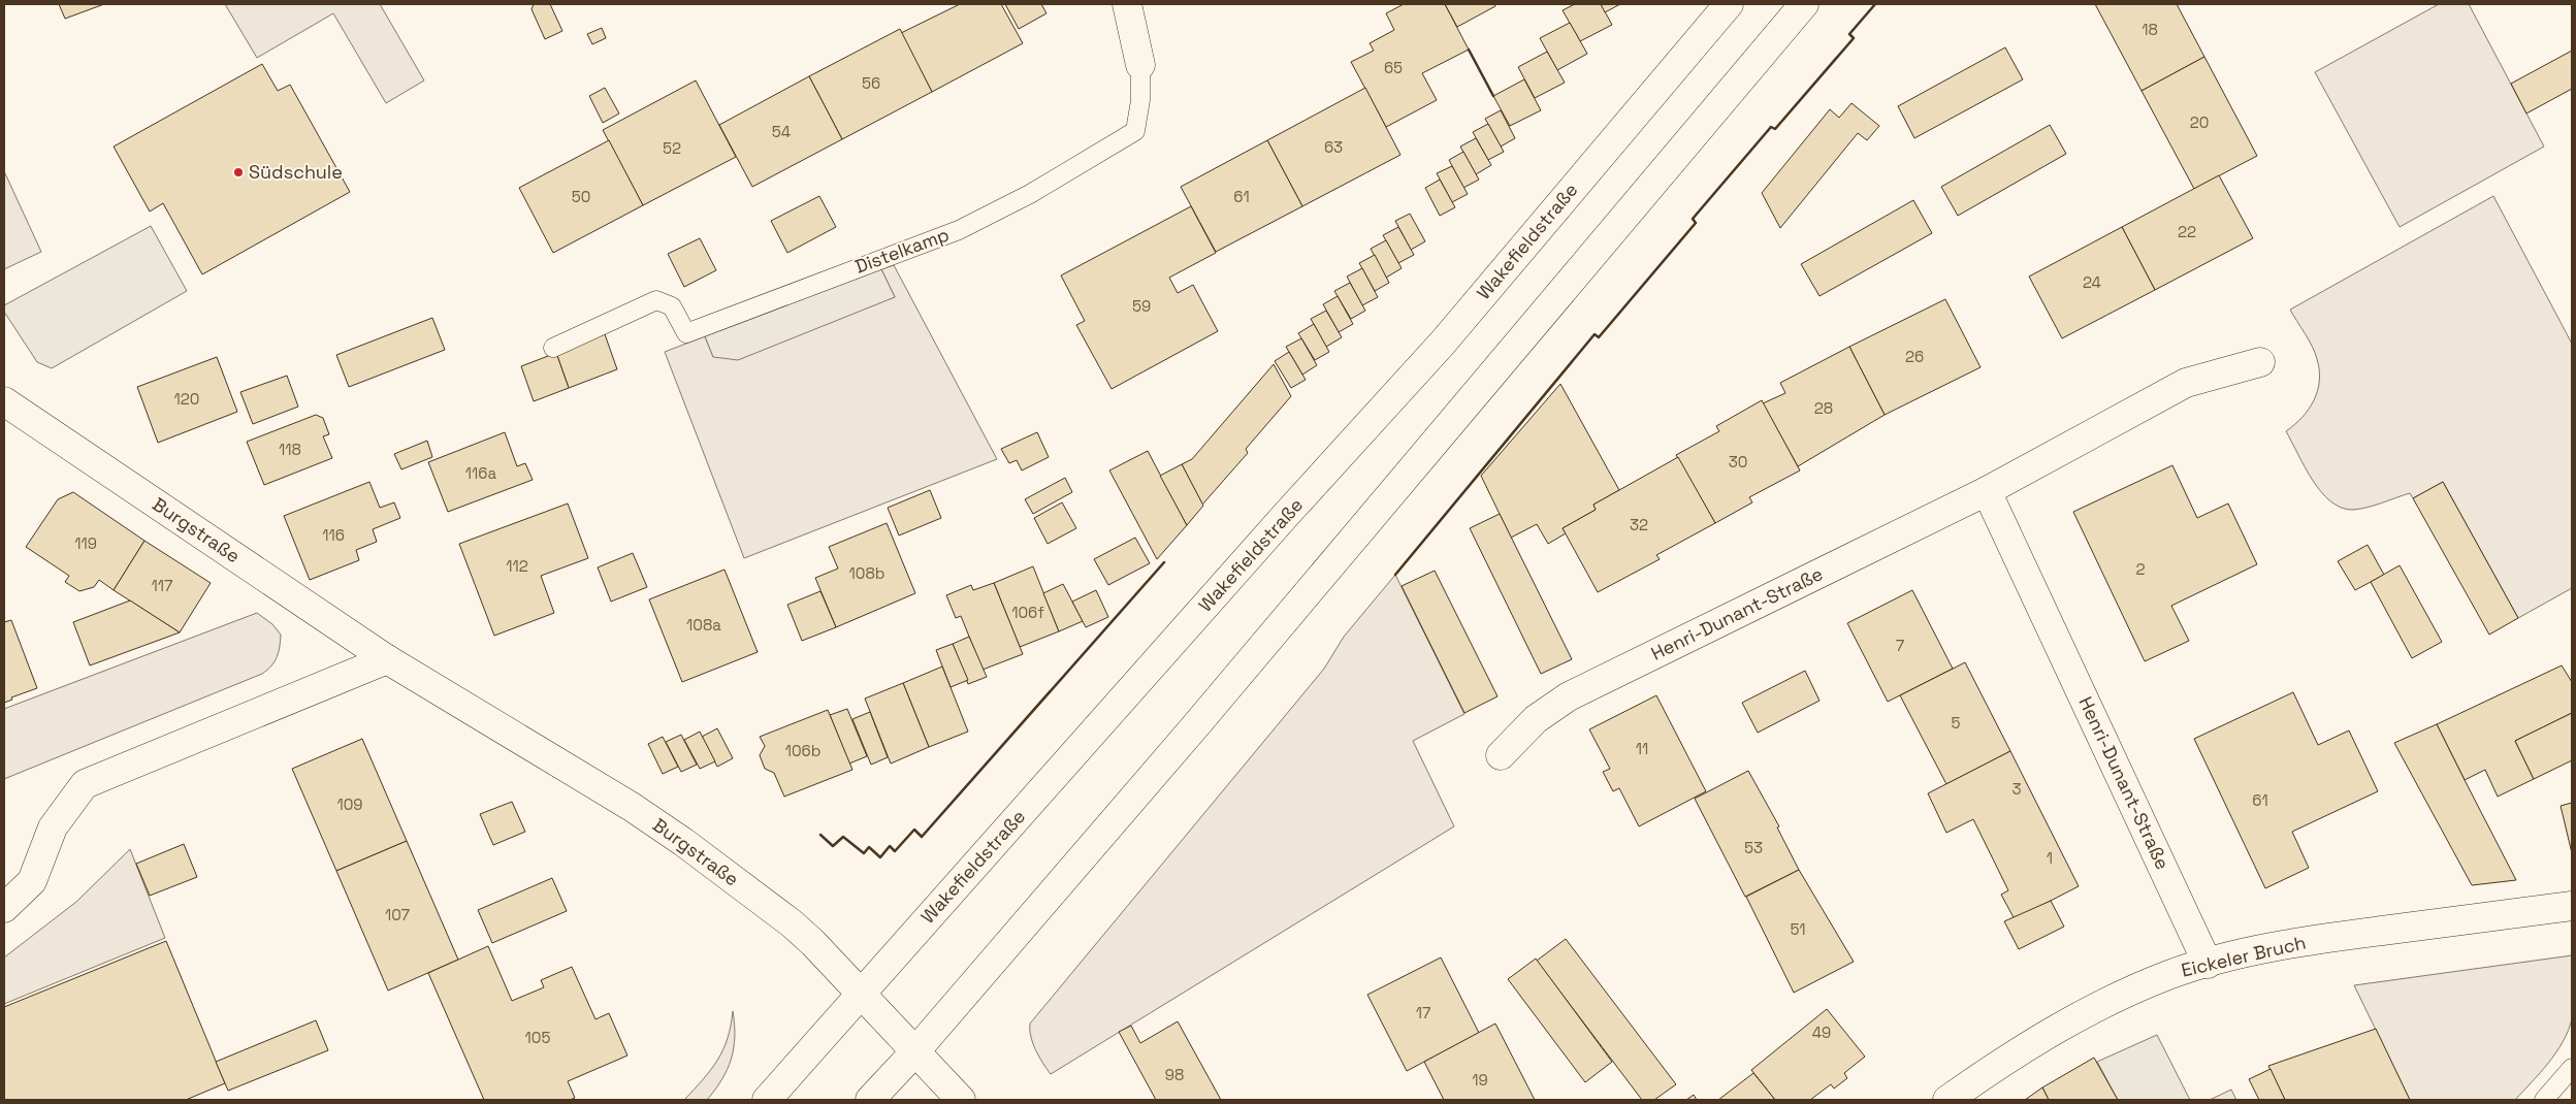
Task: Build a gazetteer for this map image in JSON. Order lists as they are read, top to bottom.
{
  "streets": {
    "street": [
      "Wakefieldstraße",
      "Distelkamp",
      "Burgstraße",
      "Henri-Dunant-Straße",
      "Eickeler Bruch"
    ]
  },
  "crossings": [
    ["Wakefieldstraße", "Burgstraße"],
    ["Henri-Dunant-Straße", "Eickeler Bruch"]
  ],
  "places": ["Südschule"],
  "house_numbers": [
    "18",
    "65",
    "56",
    "20",
    "54",
    "63",
    "52",
    "50",
    "61",
    "22",
    "24",
    "59",
    "26",
    "120",
    "28",
    "118",
    "30",
    "116a",
    "32",
    "116",
    "119",
    "112",
    "2",
    "108b",
    "117",
    "106f",
    "108a",
    "7",
    "5",
    "11",
    "106b",
    "3",
    "61",
    "109",
    "53",
    "1",
    "107",
    "51",
    "17",
    "49",
    "105",
    "98",
    "19"
  ]
}
